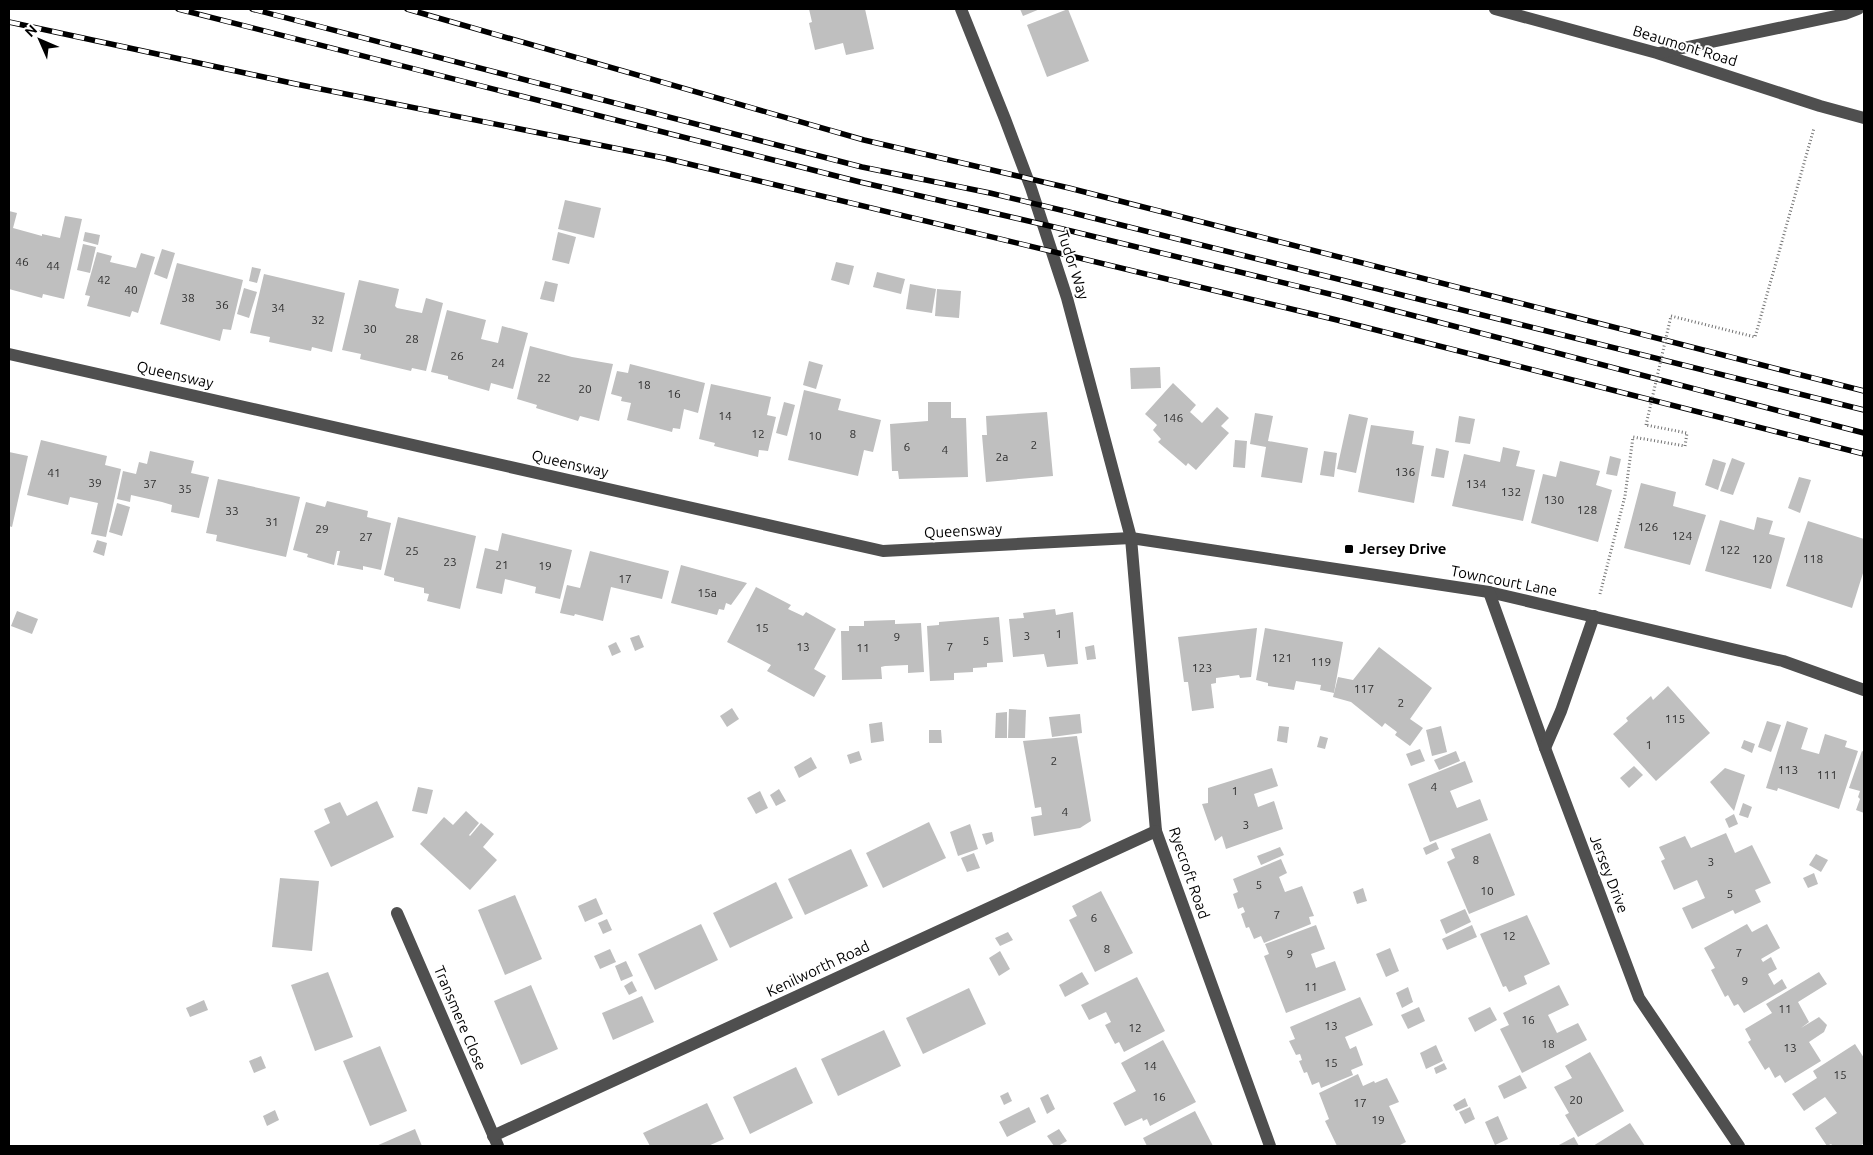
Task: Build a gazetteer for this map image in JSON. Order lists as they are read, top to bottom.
{
  "streets": {
    "street": [
      "Beaumont Road",
      "Tudor Way",
      "Queensway",
      "Towncourt Lane",
      "Ryecroft Road",
      "Jersey Drive",
      "Kenilworth Road",
      "Transmere Close"
    ]
  },
  "crossings": [
    ["Tudor Way", "Queensway"],
    ["Tudor Way", "Towncourt Lane"],
    ["Tudor Way", "Ryecroft Road"],
    ["Queensway", "Towncourt Lane"],
    ["Queensway", "Ryecroft Road"],
    ["Towncourt Lane", "Ryecroft Road"],
    ["Towncourt Lane", "Jersey Drive"],
    ["Ryecroft Road", "Kenilworth Road"],
    ["Kenilworth Road", "Transmere Close"]
  ],
  "places": {
    "transit": ["Jersey Drive"]
  },
  "house_numbers": [
    "46",
    "44",
    "42",
    "40",
    "38",
    "36",
    "34",
    "32",
    "30",
    "28",
    "26",
    "24",
    "22",
    "18",
    "20",
    "16",
    "14",
    "146",
    "12",
    "8",
    "10",
    "2",
    "6",
    "4",
    "2a",
    "136",
    "41",
    "39",
    "37",
    "134",
    "35",
    "132",
    "130",
    "128",
    "33",
    "31",
    "126",
    "29",
    "124",
    "27",
    "122",
    "25",
    "120",
    "118",
    "23",
    "21",
    "19",
    "17",
    "15a",
    "15",
    "1",
    "3",
    "9",
    "5",
    "13",
    "7",
    "11",
    "121",
    "119",
    "123",
    "117",
    "2",
    "115",
    "1",
    "2",
    "113",
    "111",
    "4",
    "1",
    "4",
    "3",
    "8",
    "3",
    "5",
    "10",
    "5",
    "7",
    "6",
    "12",
    "8",
    "7",
    "9",
    "9",
    "11",
    "11",
    "16",
    "13",
    "12",
    "18",
    "13",
    "15",
    "14",
    "15",
    "16",
    "20",
    "17",
    "19"
  ],
  "north": "top left"
}
